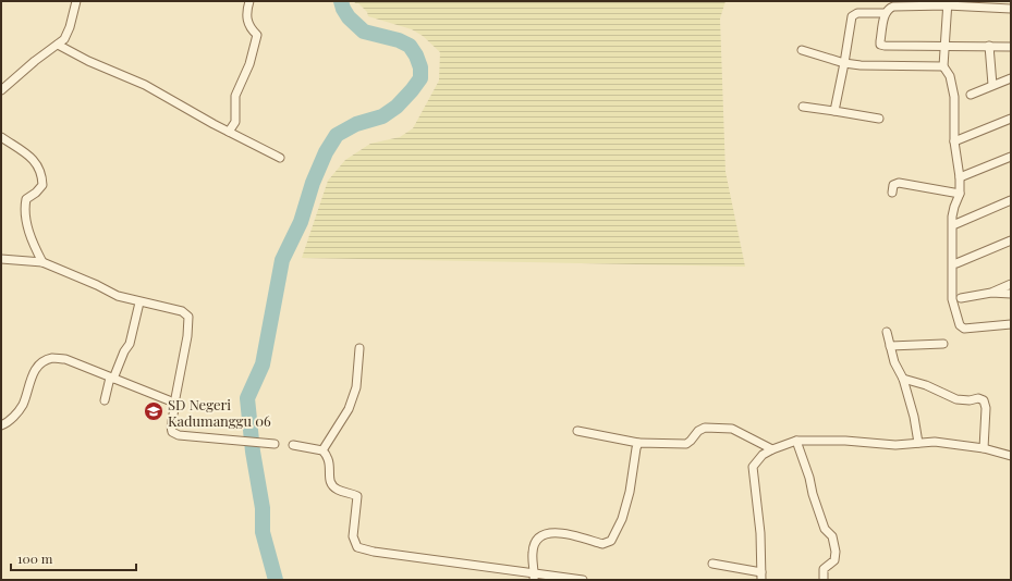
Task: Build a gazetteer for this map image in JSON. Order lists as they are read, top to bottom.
{
  "places": {
    "school or university": ["SD Negeri Kadumanggu 06"]
  },
  "scale_bar": "100 m"
}
